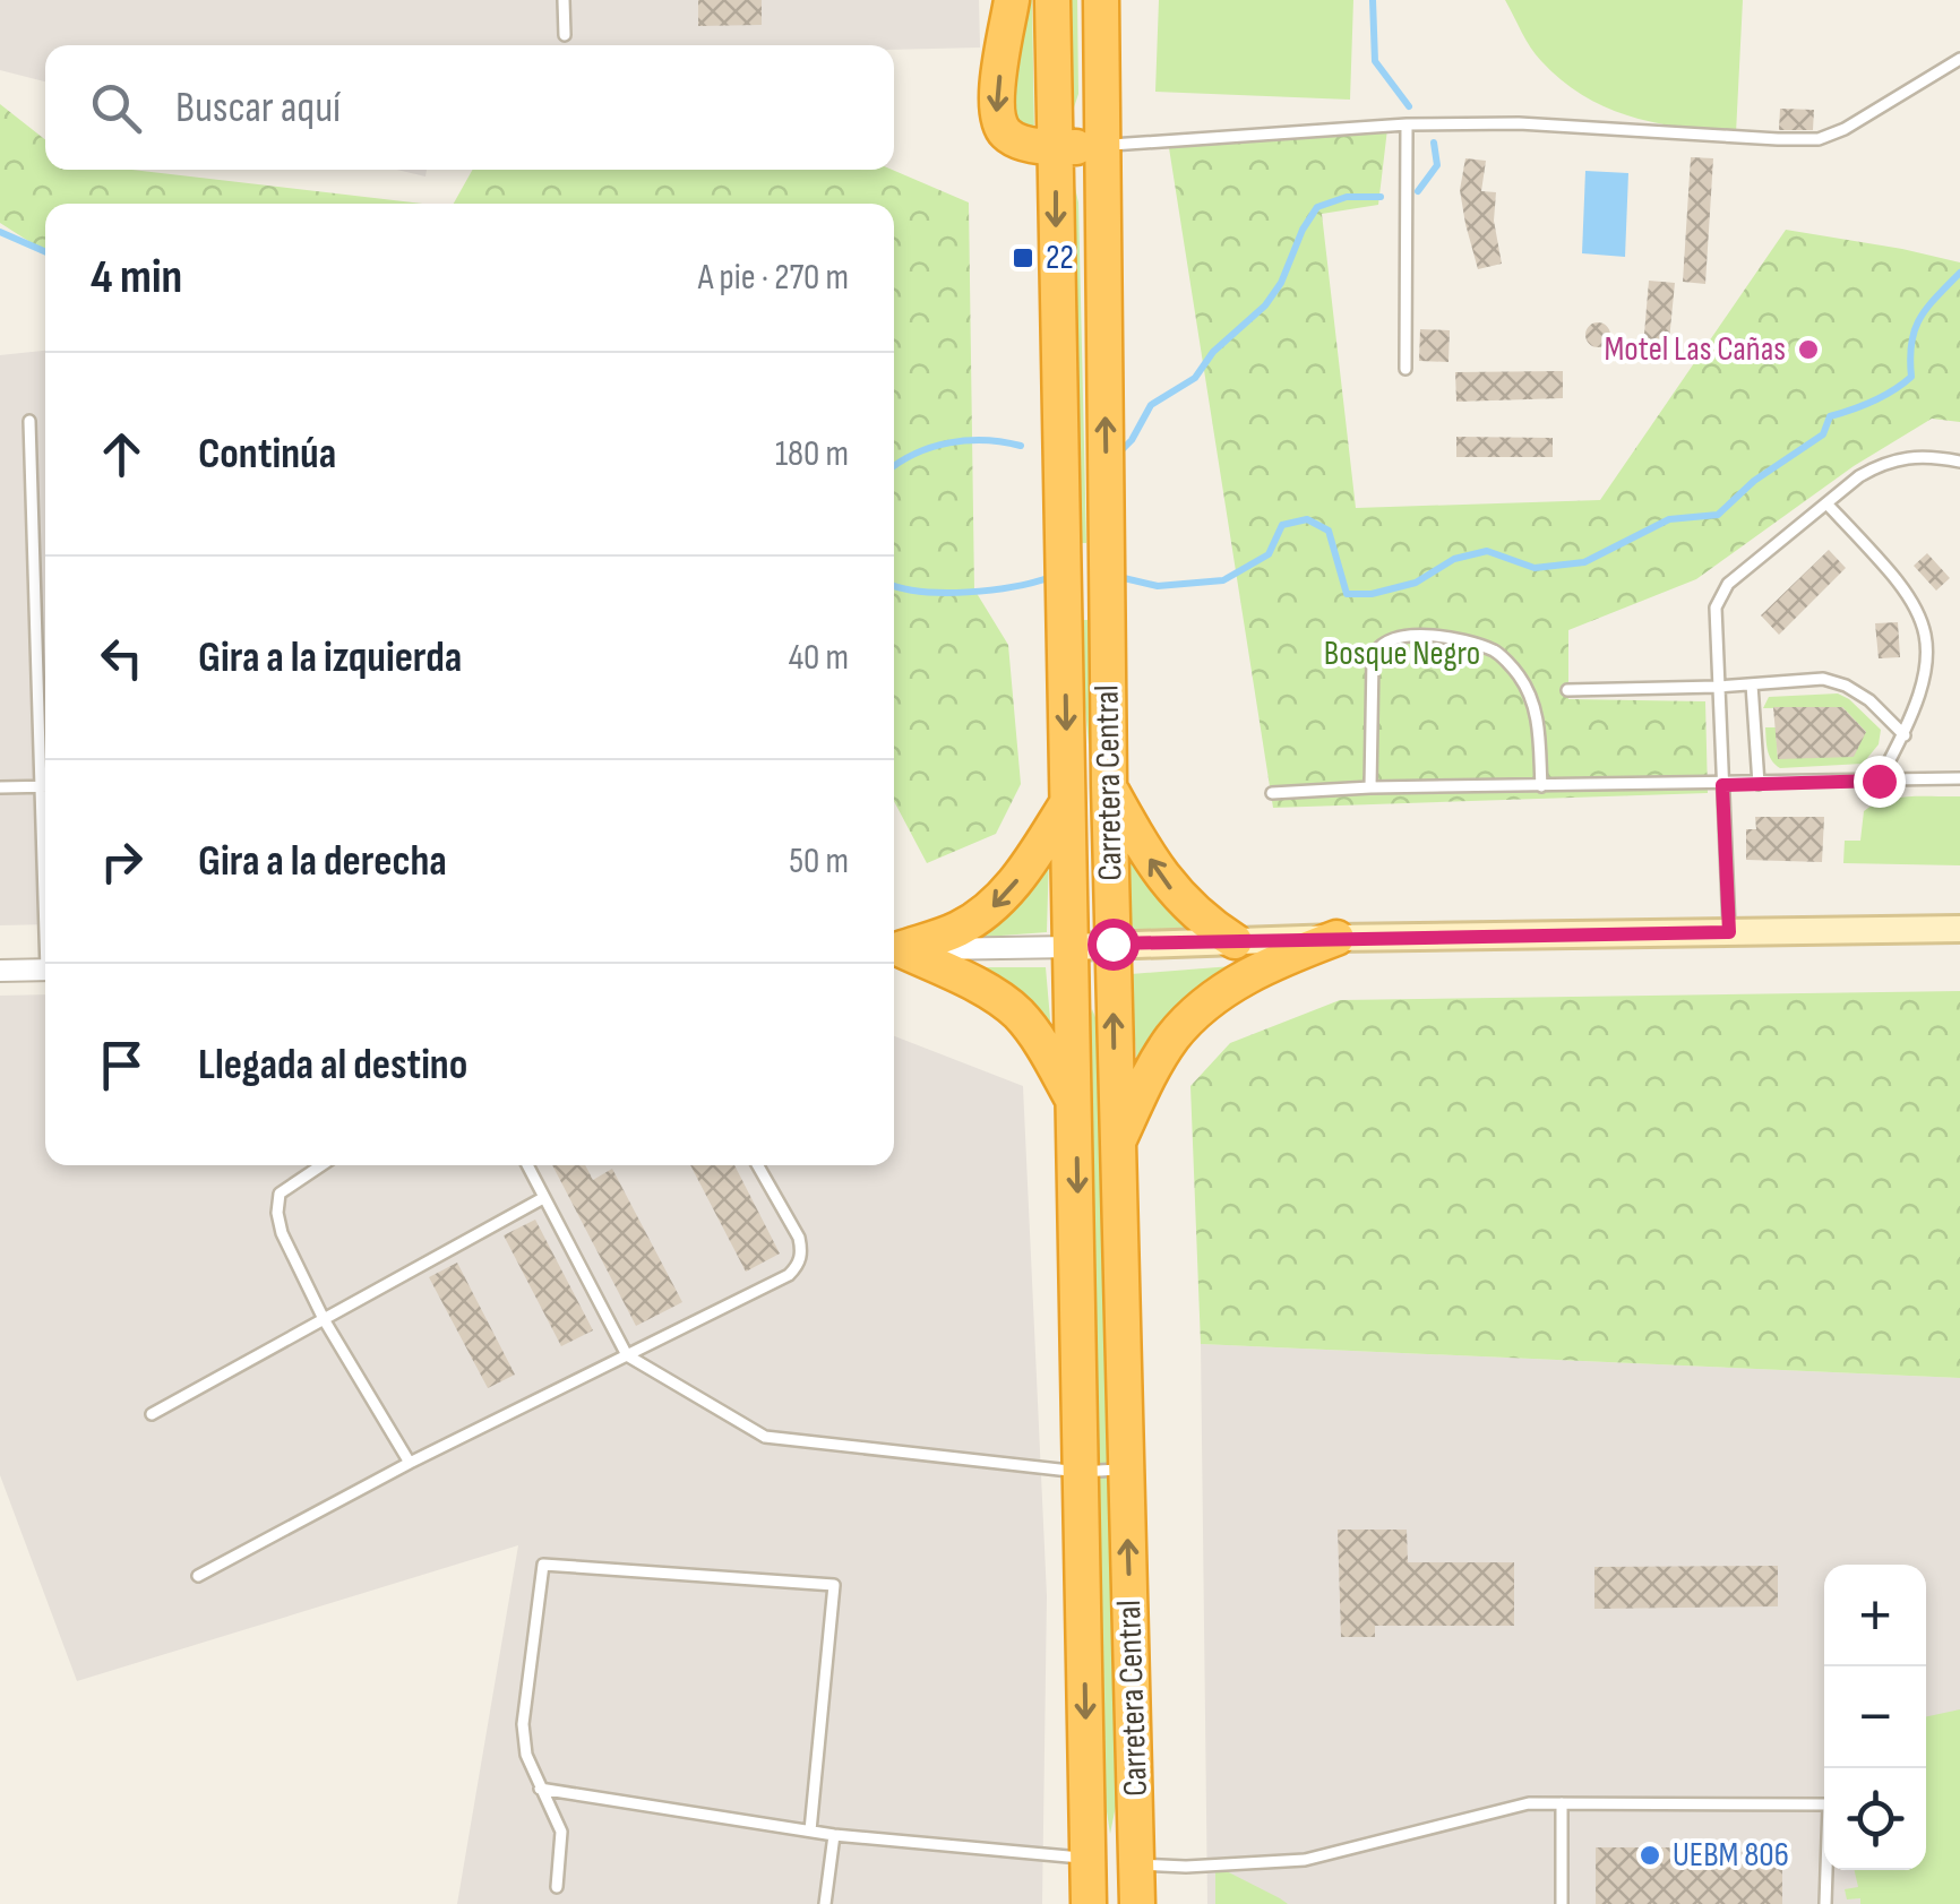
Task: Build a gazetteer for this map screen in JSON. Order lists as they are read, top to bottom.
{
  "streets": {
    "highway": ["Carretera Central"]
  },
  "parks": ["Bosque Negro"],
  "places": {
    "transit": ["22"],
    "other": ["Motel Las Cañas", "UEBM 806"]
  },
  "page": {
    "search": "Buscar aquí",
    "heading": ["4 min", "A pie · 270 m"],
    "list": [
      ["Continúa", "180 m"],
      ["Gira a la izquierda", "40 m"],
      ["Gira a la derecha", "50 m"],
      "Llegada al destino"
    ],
    "map_buttons": ["+", "−"]
  }
}
